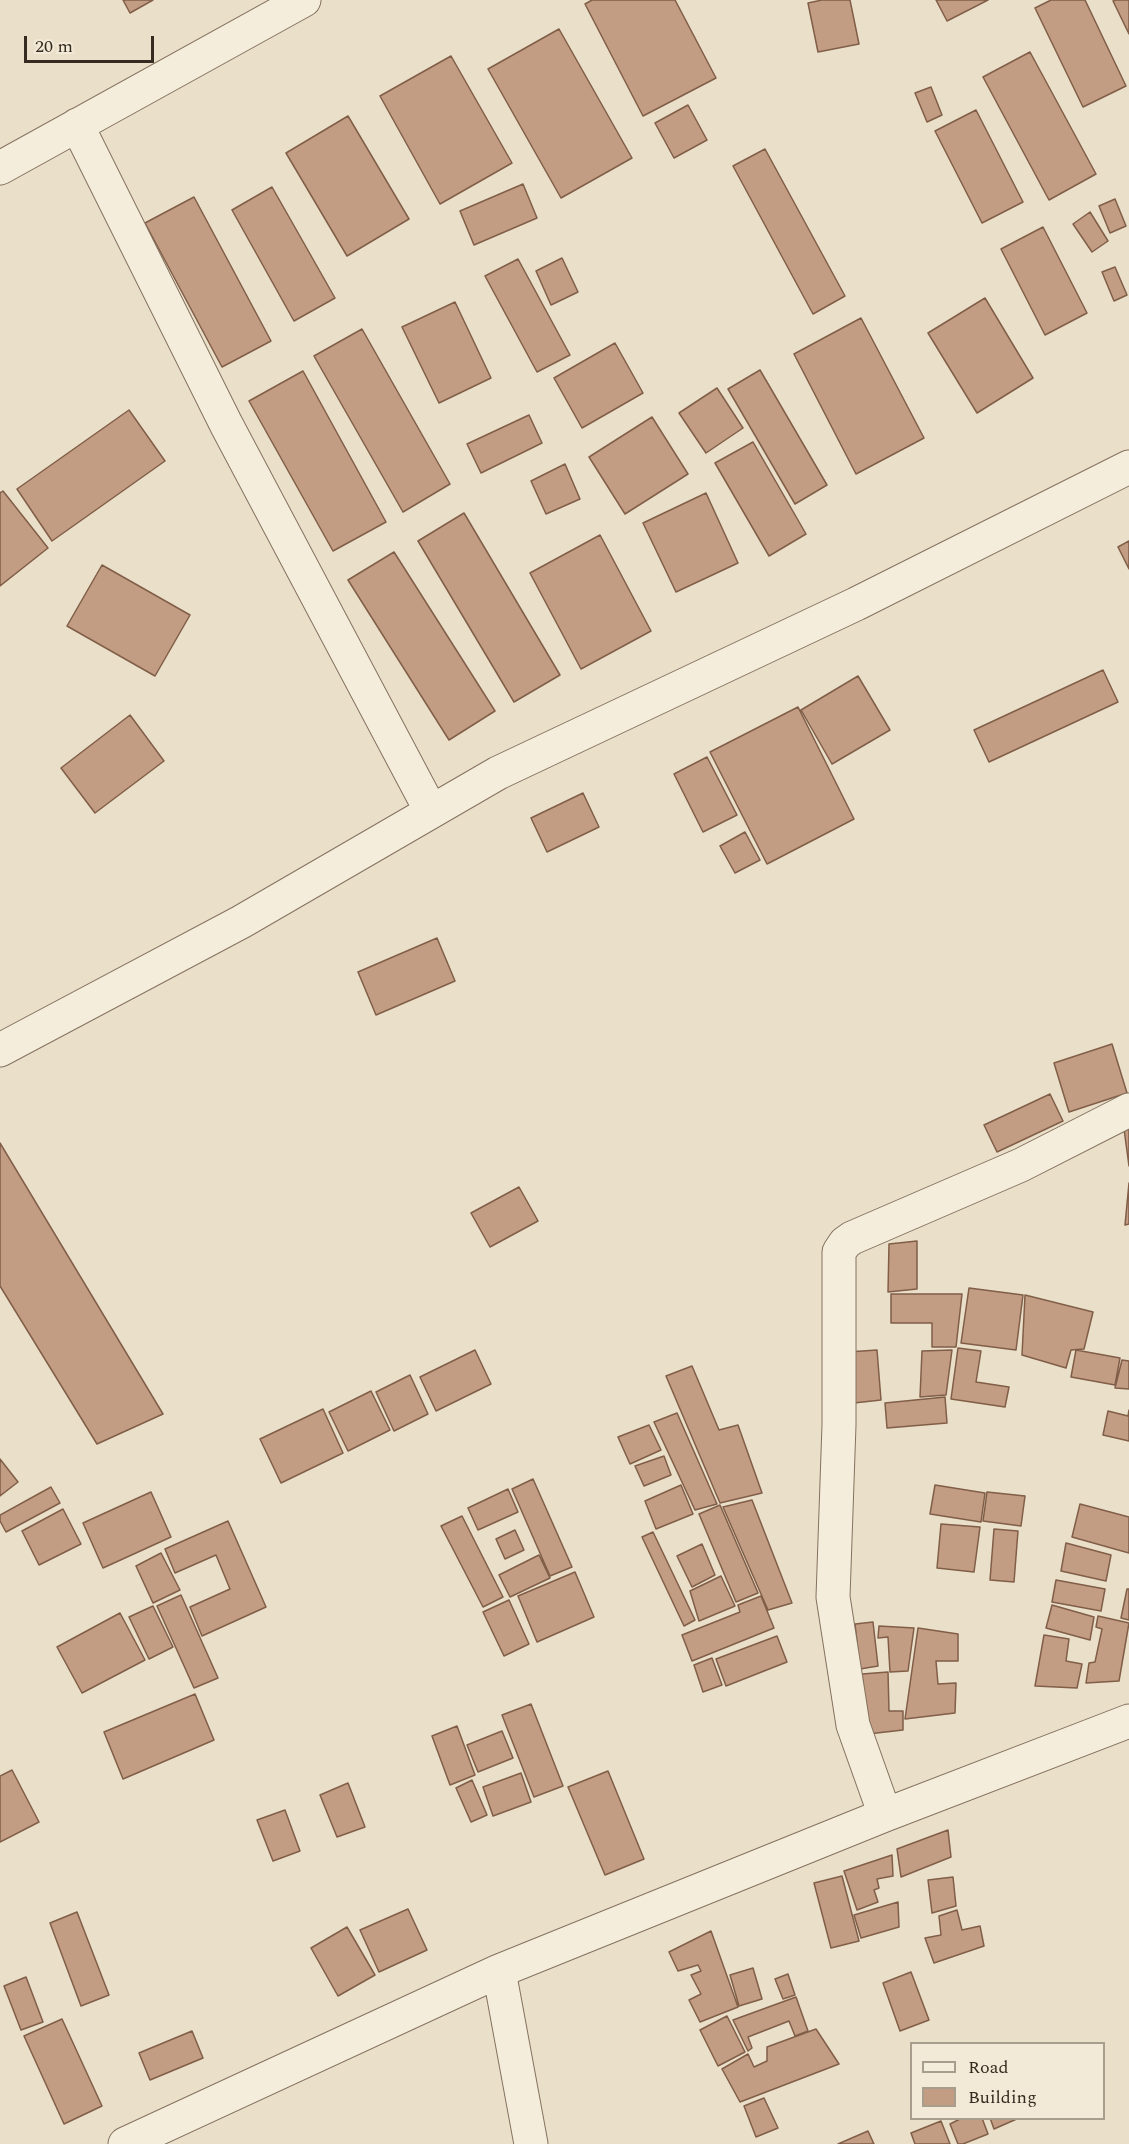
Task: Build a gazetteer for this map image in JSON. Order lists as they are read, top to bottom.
{
  "legend": ["Road", "Building"],
  "scale_bar": "20 m"
}
